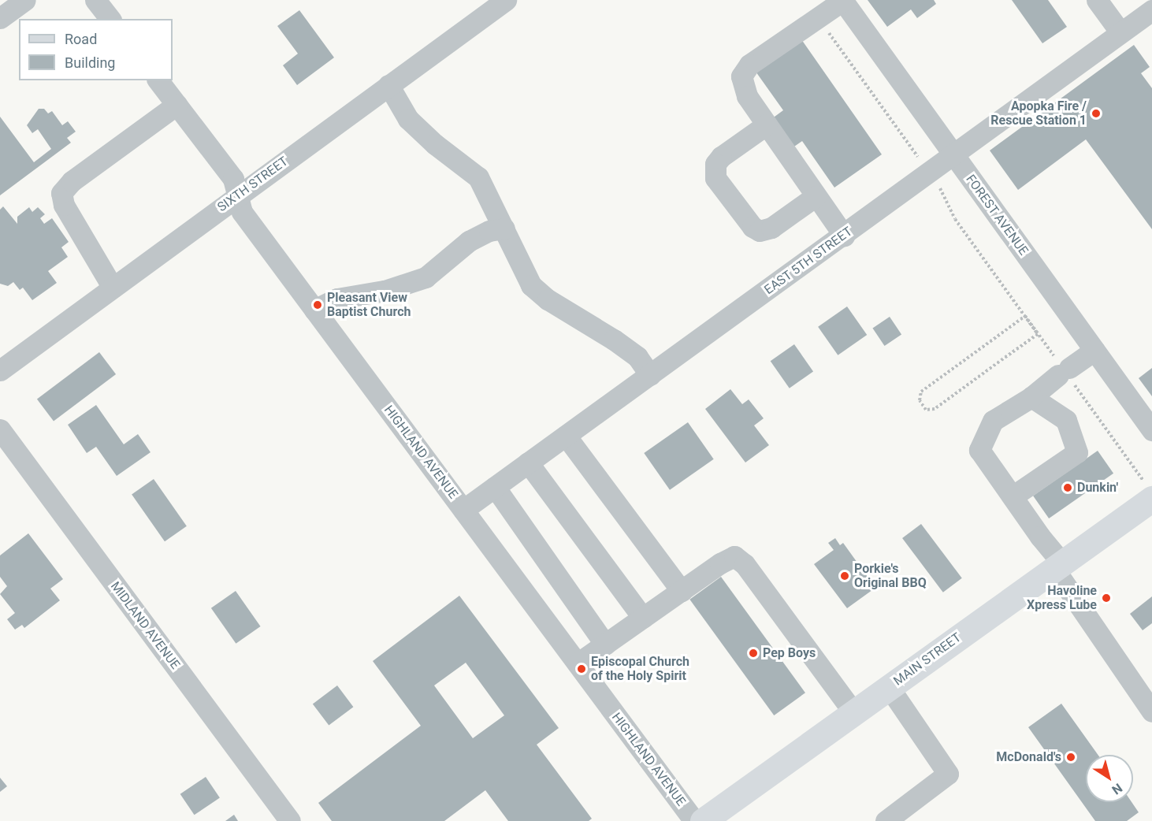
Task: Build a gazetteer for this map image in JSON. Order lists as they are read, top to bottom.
{
  "streets": {
    "main road": ["MAIN STREET"],
    "street": [
      "SIXTH STREET",
      "FOREST AVENUE",
      "EAST 5TH STREET",
      "HIGHLAND AVENUE",
      "MIDLAND AVENUE"
    ]
  },
  "crossings": [
    ["SIXTH STREET", "HIGHLAND AVENUE"],
    ["FOREST AVENUE", "EAST 5TH STREET"],
    ["EAST 5TH STREET", "HIGHLAND AVENUE"]
  ],
  "places": [
    "Apopka Fire / Rescue Station 1",
    "Pleasant View Baptist Church",
    "Dunkin'",
    "Porkie's Original BBQ",
    "Havoline Xpress Lube",
    "Pep Boys",
    "Episcopal Church of the Holy Spirit",
    "McDonald's"
  ],
  "legend": ["Road", "Building"],
  "north": "bottom right"
}
